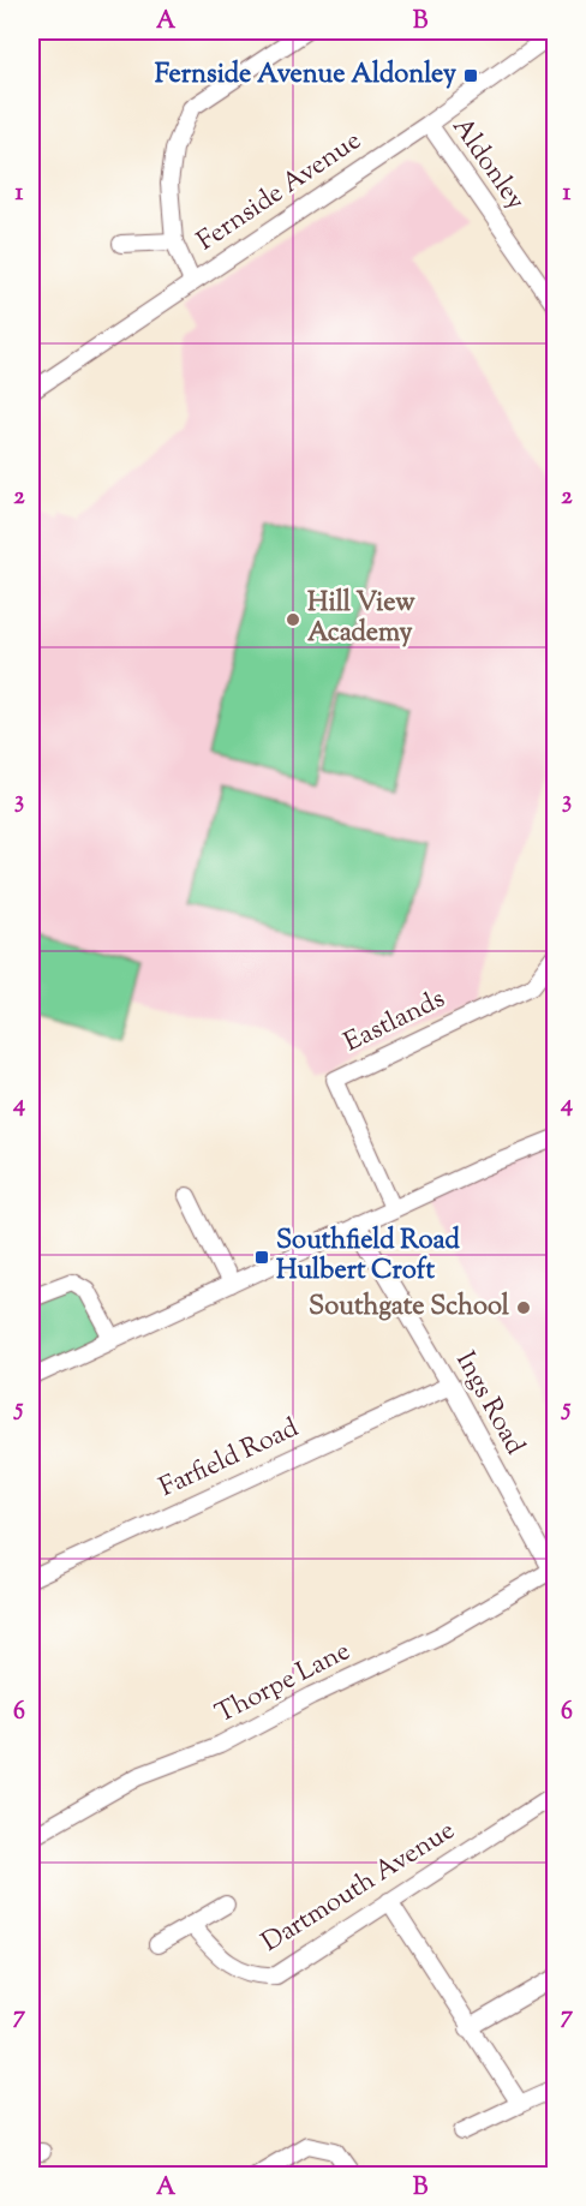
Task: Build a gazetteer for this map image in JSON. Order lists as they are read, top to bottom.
{
  "streets": {
    "street": [
      "Aldonley",
      "Fernside Avenue",
      "Eastlands",
      "Ings Road",
      "Farfield Road",
      "Thorpe Lane",
      "Dartmouth Avenue"
    ]
  },
  "crossings": [
    ["Aldonley", "Fernside Avenue"],
    ["Ings Road", "Farfield Road"],
    ["Ings Road", "Thorpe Lane"]
  ],
  "places": {
    "transit": ["Fernside Avenue Aldonley", "Southfield Road Hulbert Croft"],
    "other": ["Hill View Academy", "Southgate School"]
  },
  "grid": {
    "columns": ["A", "B"],
    "rows": [
      "1",
      "2",
      "3",
      "4",
      "5",
      "6",
      "7"
    ]
  }
}
